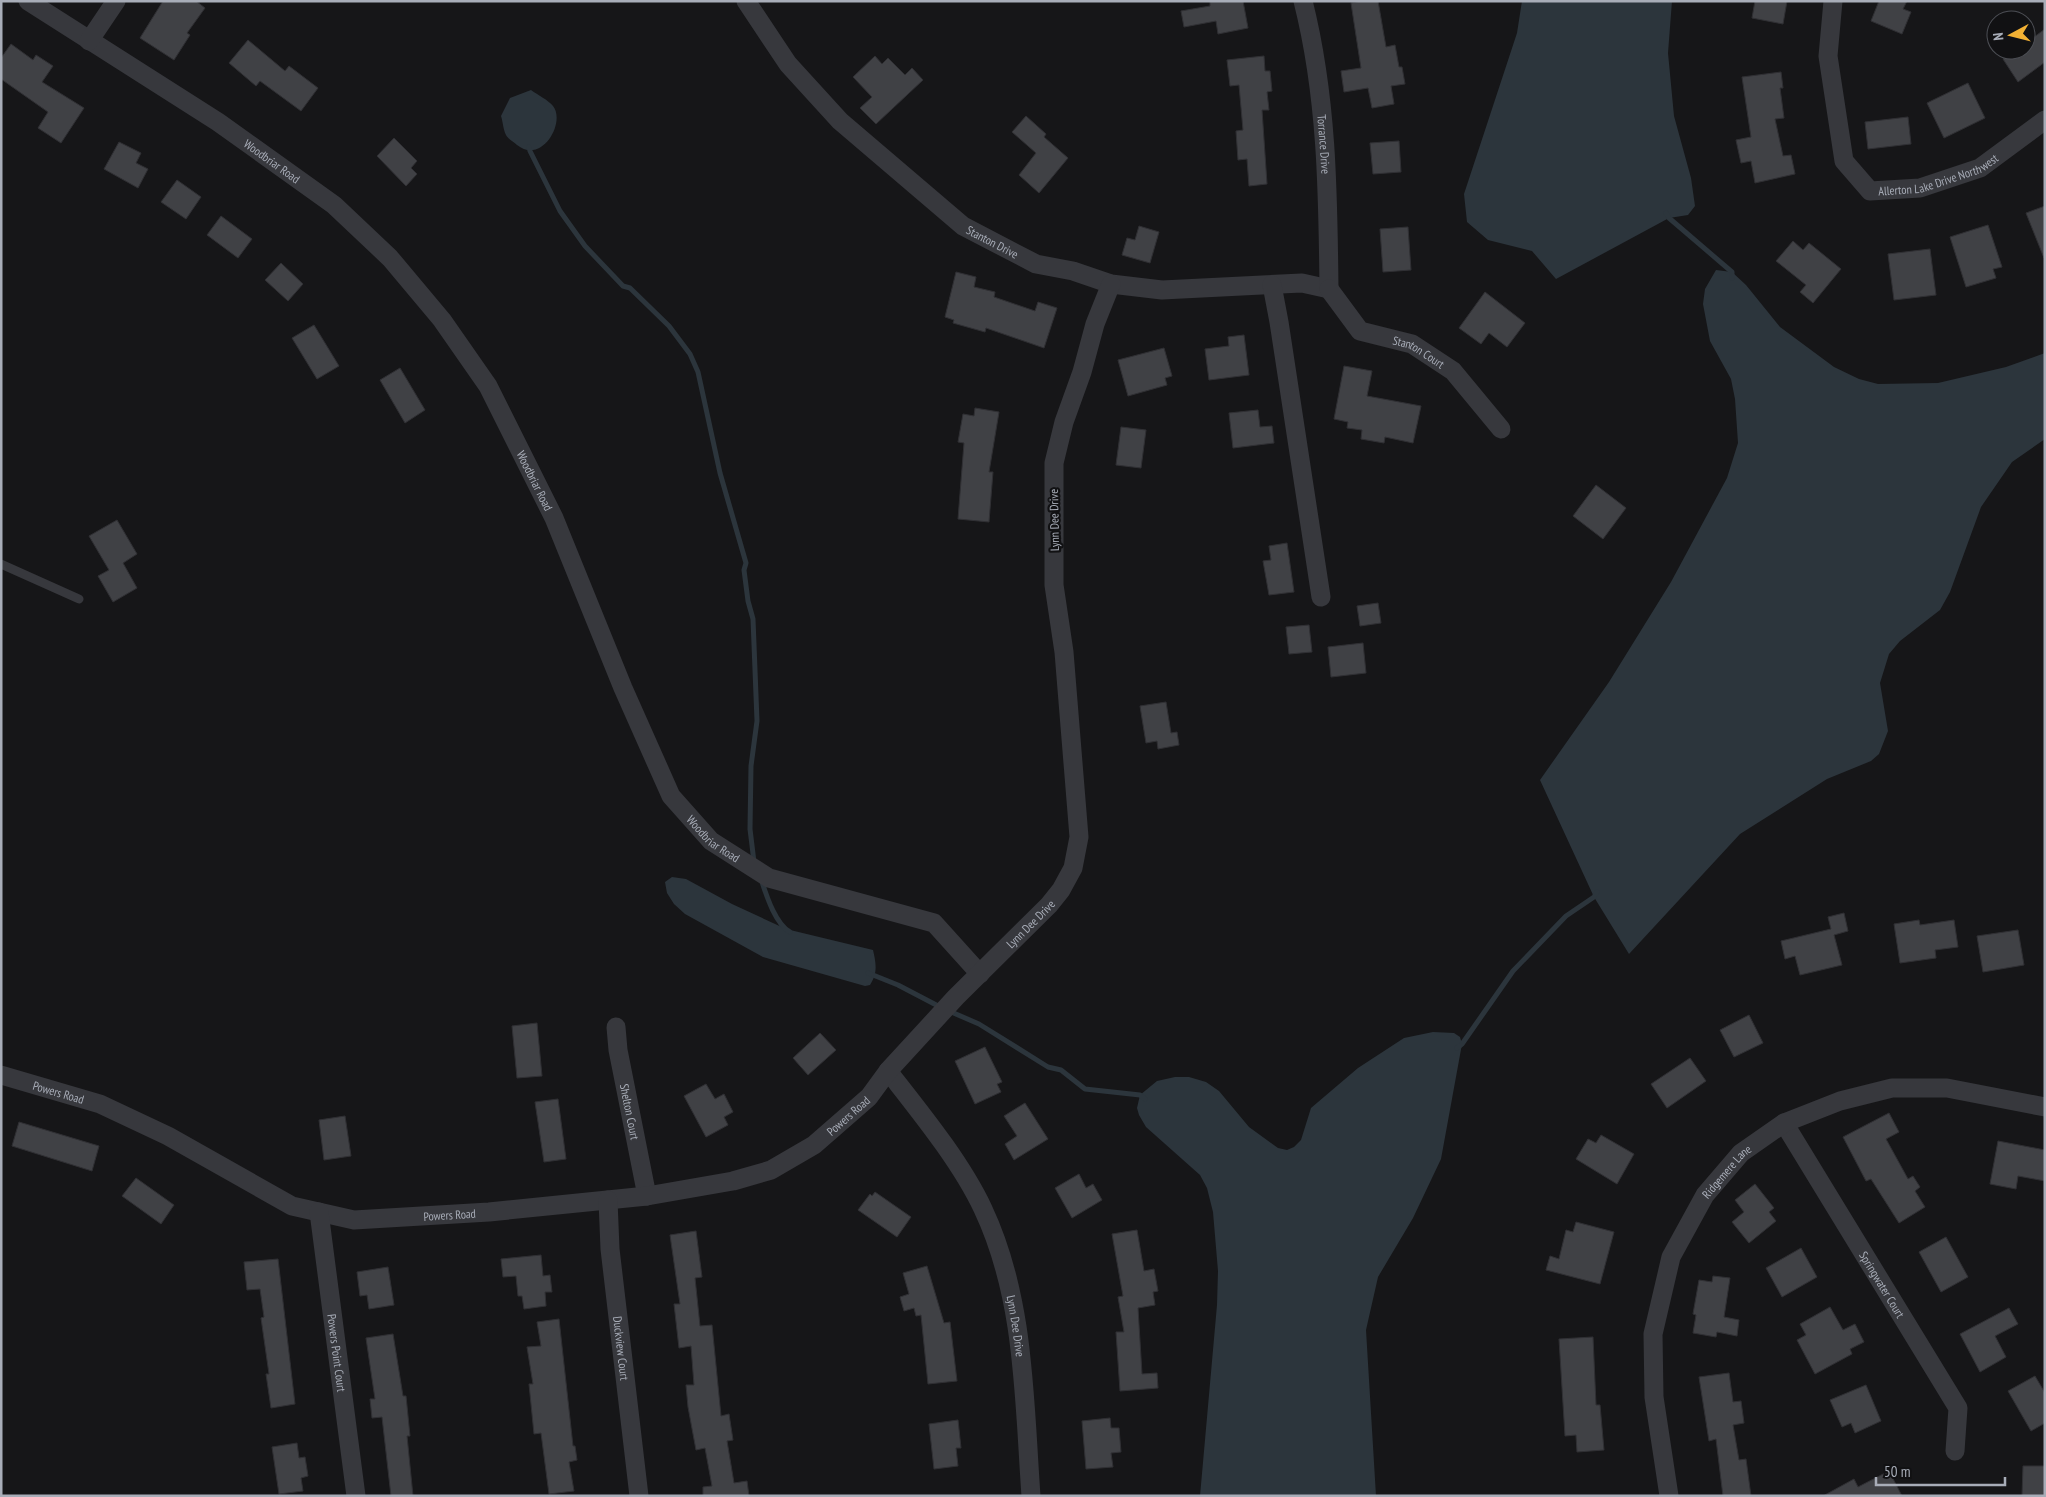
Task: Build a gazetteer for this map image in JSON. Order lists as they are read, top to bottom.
{
  "streets": {
    "street": [
      "Torrance Drive",
      "Woodbriar Road",
      "Allerton Lake Drive Northwest",
      "Stanton Drive",
      "Stanton Court",
      "Lynn Dee Drive",
      "Powers Road",
      "Shelton Court",
      "Ridgemere Lane",
      "Springwater Court",
      "Duckview Court",
      "Powers Point Court"
    ]
  },
  "crossings": [
    ["Torrance Drive", "Stanton Drive"],
    ["Torrance Drive", "Stanton Court"],
    ["Woodbriar Road", "Lynn Dee Drive"],
    ["Stanton Drive", "Stanton Court"],
    ["Stanton Drive", "Lynn Dee Drive"],
    ["Lynn Dee Drive", "Powers Road"],
    ["Powers Road", "Shelton Court"],
    ["Powers Road", "Duckview Court"],
    ["Powers Road", "Powers Point Court"],
    ["Ridgemere Lane", "Springwater Court"]
  ],
  "scale_bar": "50 m",
  "north": "left"
}
